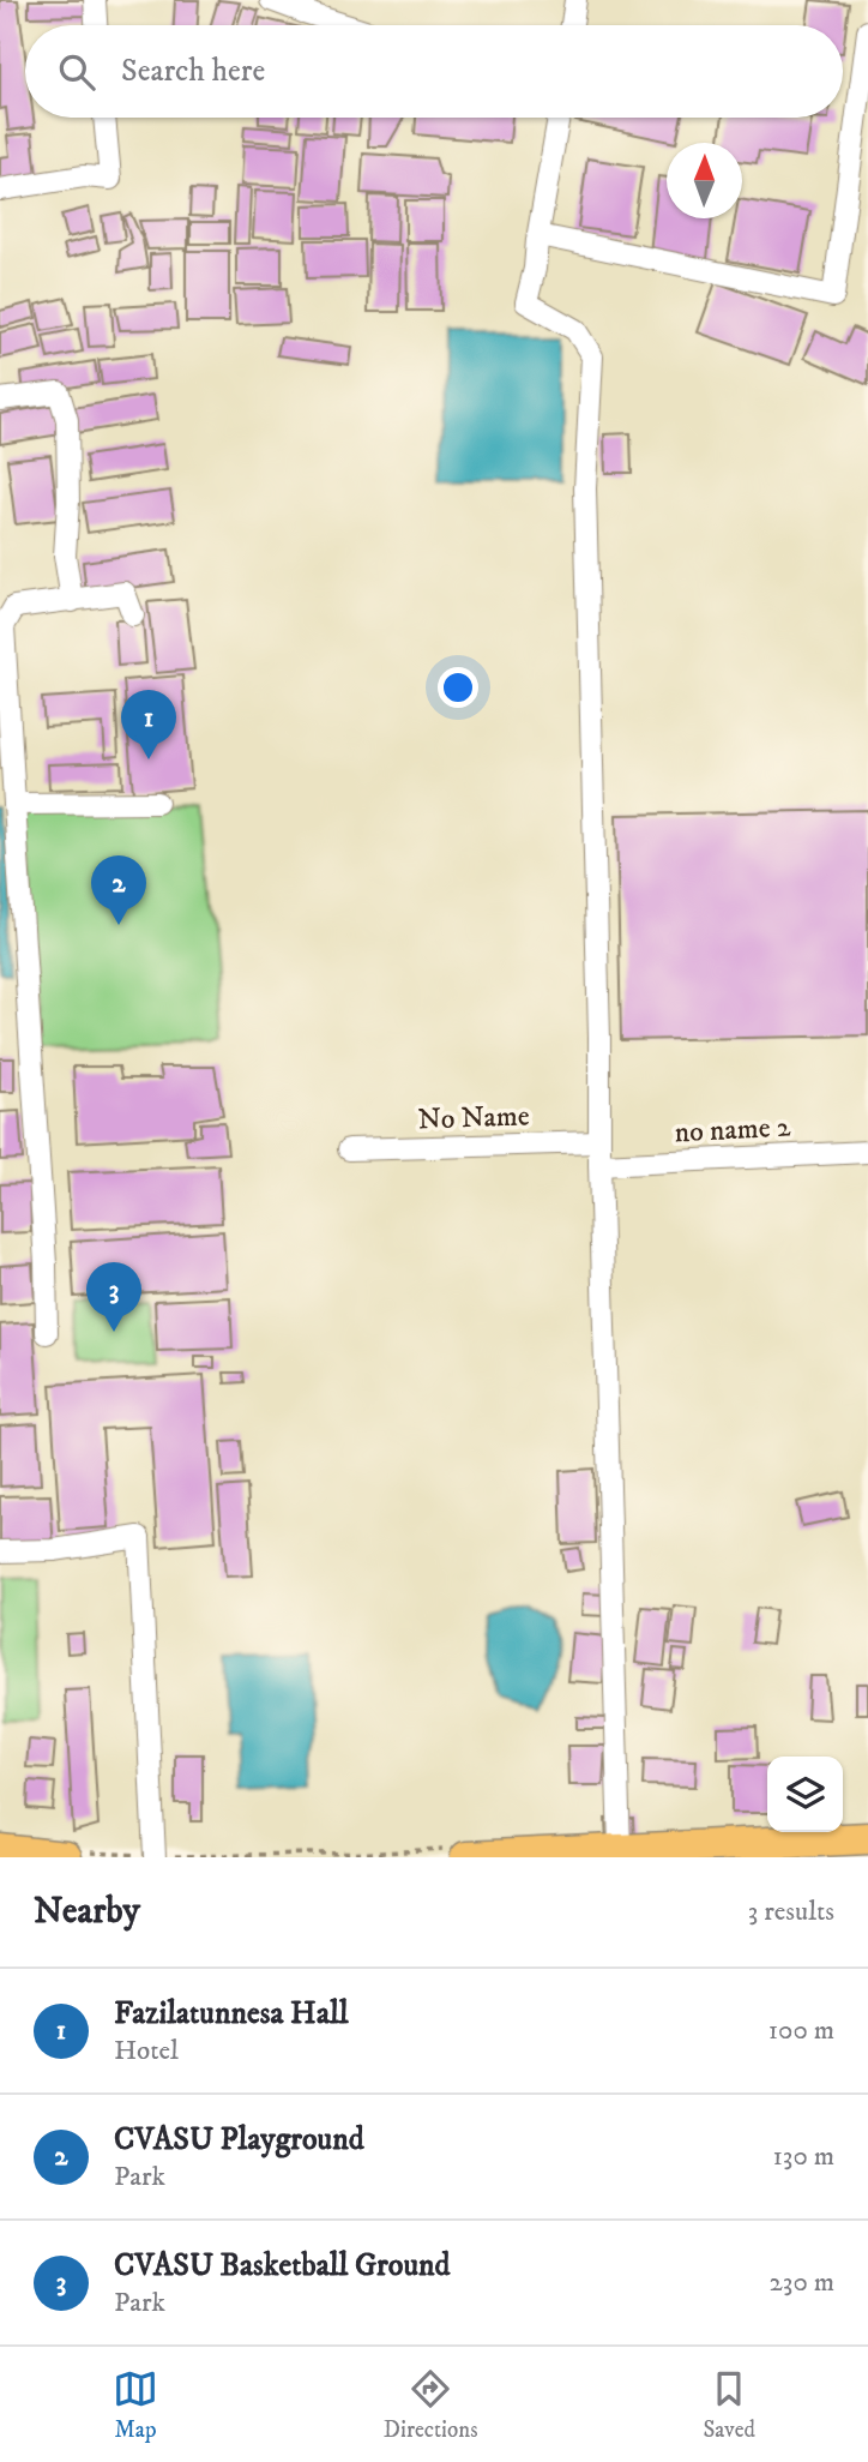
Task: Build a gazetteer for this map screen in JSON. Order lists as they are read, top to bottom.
{
  "streets": {
    "street": ["No Name", "no name 2"]
  },
  "north": "top",
  "page": {
    "search": "Search here",
    "pins": ["1", "2", "3"],
    "heading": ["Nearby", "3 results"],
    "list": [
      {
        "mark": "1",
        "name": "Fazilatunnesa Hall",
        "note": "Hotel",
        "value": "100 m"
      },
      {
        "mark": "2",
        "name": "CVASU Playground",
        "note": "Park",
        "value": "130 m"
      },
      {
        "mark": "3",
        "name": "CVASU Basketball Ground",
        "note": "Park",
        "value": "230 m"
      }
    ],
    "nav": ["Map", "Directions", "Saved"]
  }
}
